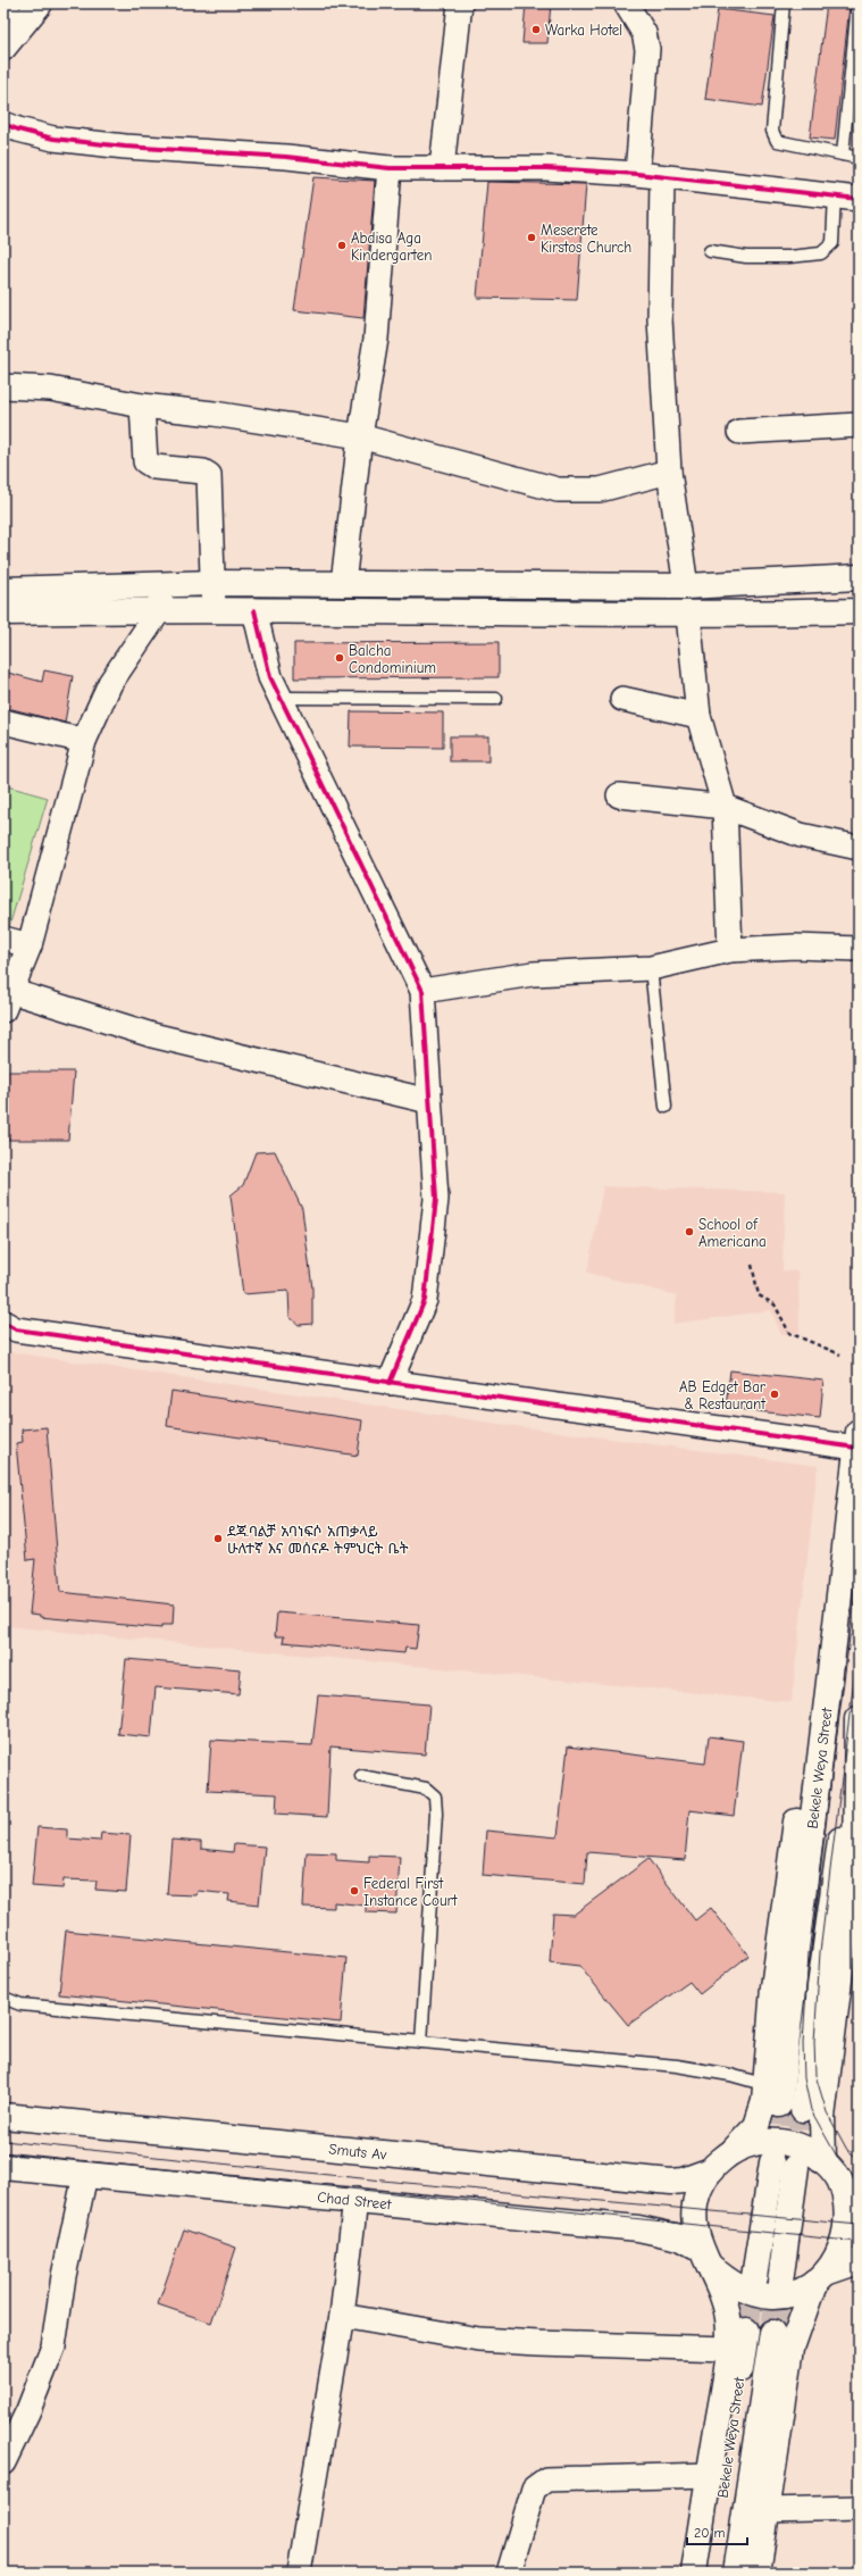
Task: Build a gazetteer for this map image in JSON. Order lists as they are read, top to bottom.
{
  "streets": {
    "main road": ["Bekele Weya Street", "Smuts Av", "Chad Street"]
  },
  "crossings": [
    ["Smuts Av", "Chad Street"]
  ],
  "places": [
    "Warka Hotel",
    "Meserete Kirstos Church",
    "Abdisa Aga Kindergarten",
    "Balcha Condominium",
    "School of Americana",
    "AB Edget Bar & Restaurant",
    "ደጃ.ባልቻ አባነፍሶ አጠቃላይ ሁለተኛ እና መሰናዶ ትምህርት ቤት",
    "Federal First Instance Court"
  ],
  "scale_bar": "20 m"
}
